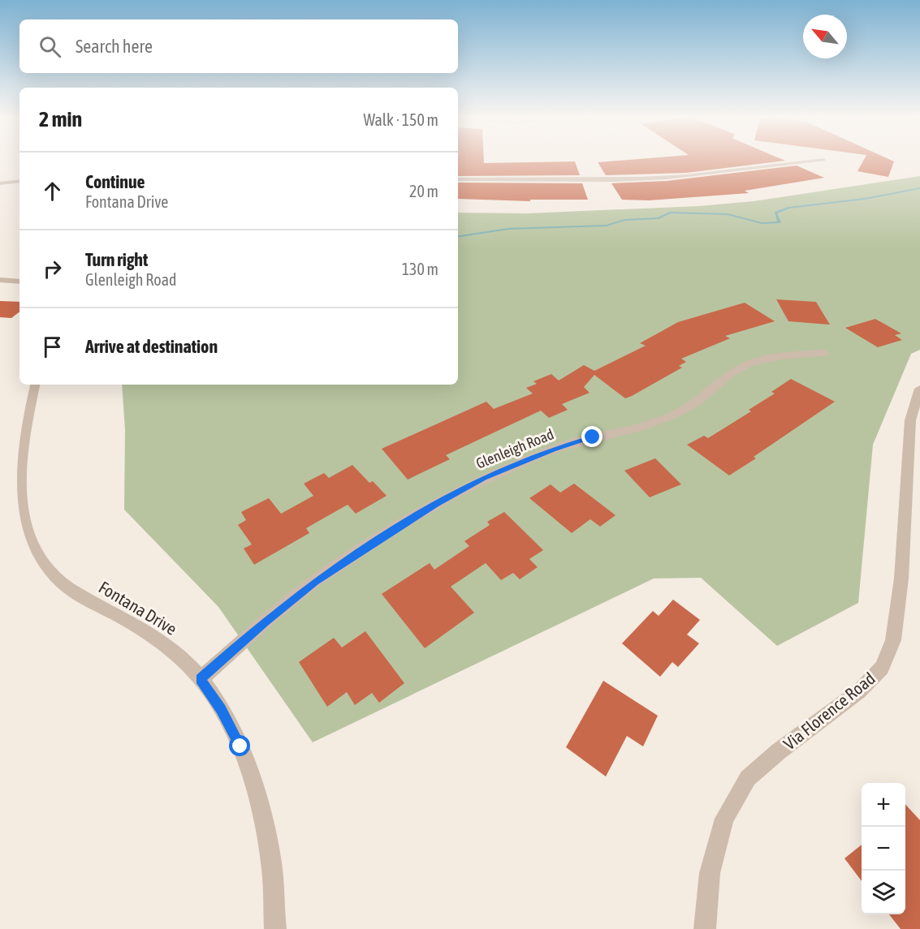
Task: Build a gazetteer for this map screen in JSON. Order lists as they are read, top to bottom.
{
  "streets": {
    "street": ["Glenleigh Road", "Fontana Drive", "Via Florence Road"]
  },
  "crossings": [
    ["Glenleigh Road", "Fontana Drive"]
  ],
  "north": "top left",
  "page": {
    "search": "Search here",
    "heading": ["2 min", "Walk · 150 m"],
    "list": [
      ["Continue", "Fontana Drive", "20 m"],
      ["Turn right", "Glenleigh Road", "130 m"],
      "Arrive at destination"
    ],
    "map_buttons": ["+", "−"]
  }
}
